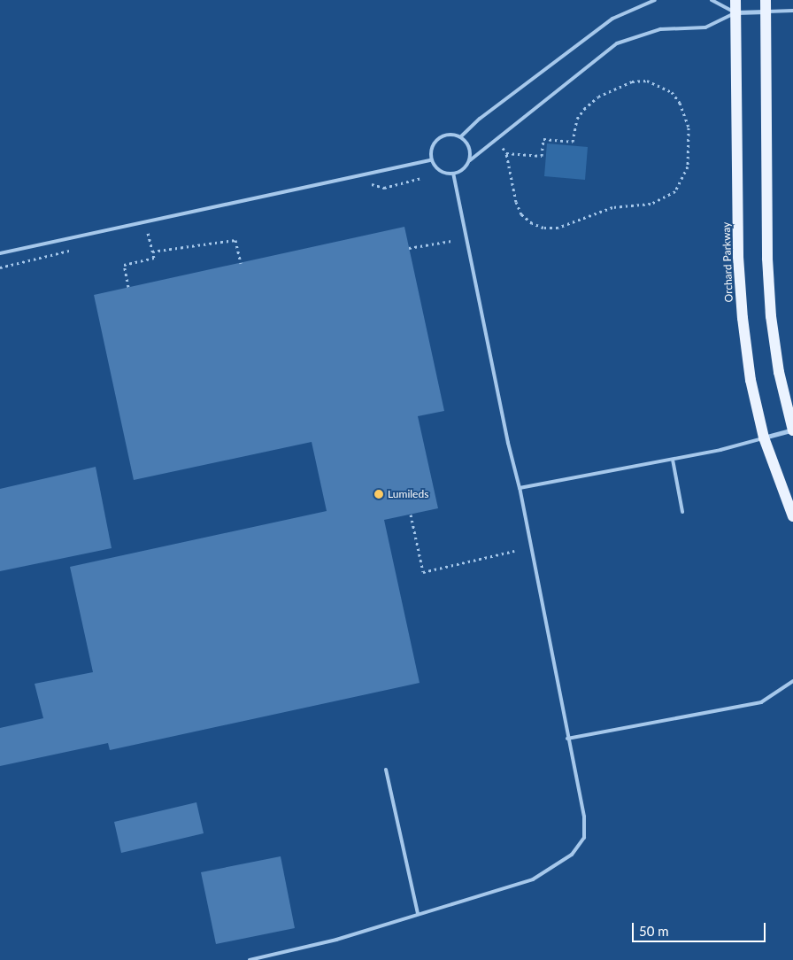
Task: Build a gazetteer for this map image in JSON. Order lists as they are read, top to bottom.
{
  "streets": {
    "main road": ["Orchard Parkway"]
  },
  "places": ["Lumileds"],
  "scale_bar": "50 m"
}
